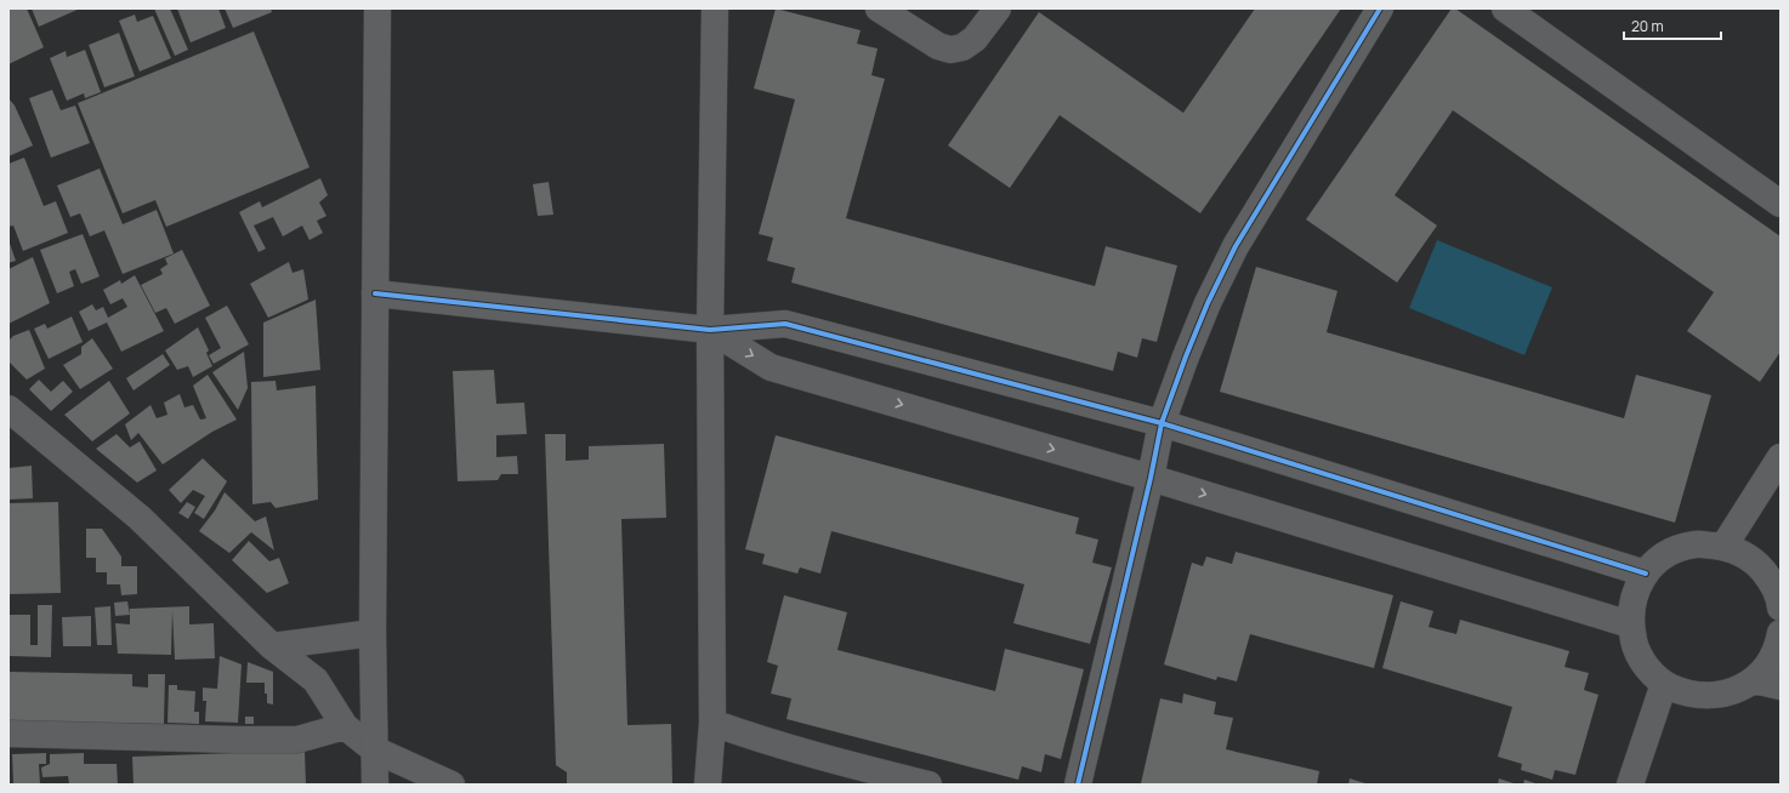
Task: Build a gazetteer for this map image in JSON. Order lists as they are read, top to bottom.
{
  "scale_bar": "20 m"
}
